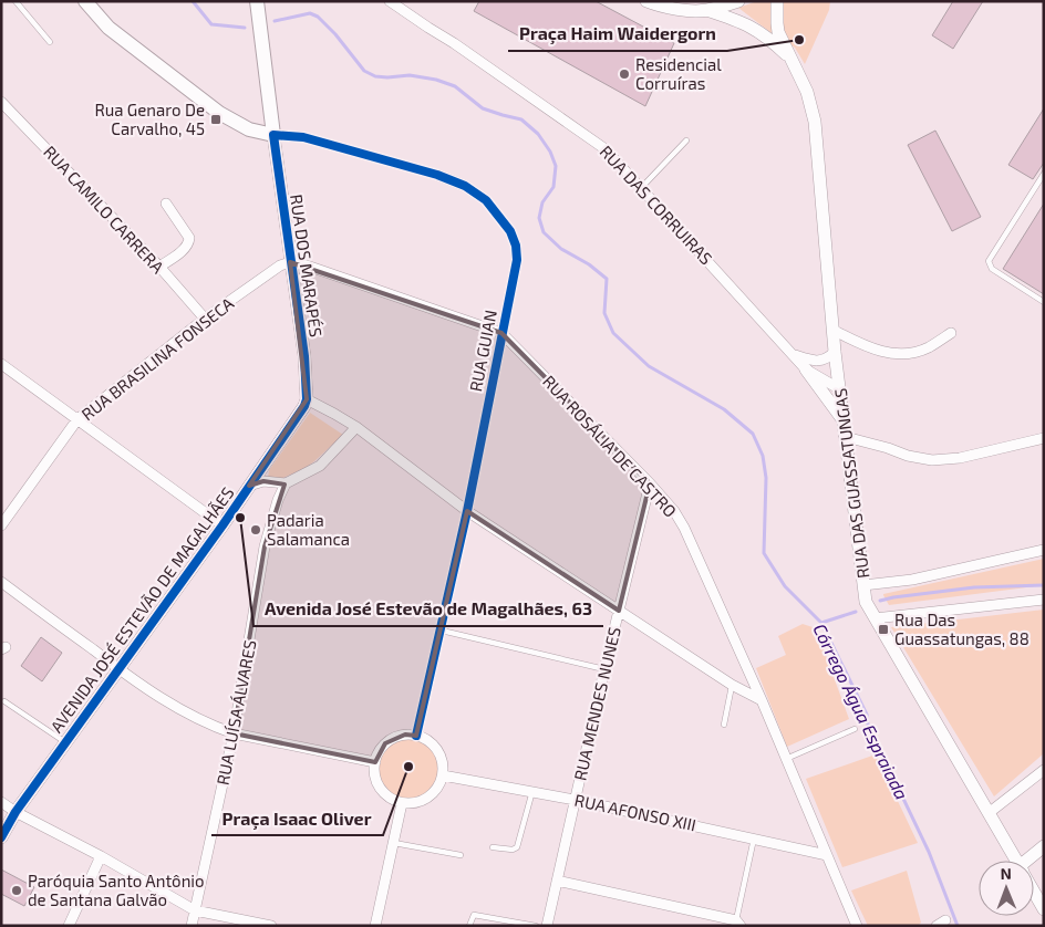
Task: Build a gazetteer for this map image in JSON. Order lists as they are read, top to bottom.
{
  "streets": {
    "main road": ["RUA DOS MARAPÉS"],
    "street": [
      "RUA DAS CORRUIRAS",
      "RUA CAMILO CARRERA",
      "RUA GUIAN",
      "RUA BRASILINA FONSECA",
      "RUA ROSÁLIA DE CASTRO",
      "RUA DAS GUASSATUNGAS",
      "AVENIDA JOSÉ ESTEVÃO DE MAGALHÃES",
      "RUA MENDES NUNES",
      "RUA LUÍSA ÁLVARES",
      "RUA AFONSO XIII"
    ]
  },
  "crossings": [
    ["RUA DAS CORRUIRAS", "RUA DAS GUASSATUNGAS"],
    ["RUA CAMILO CARRERA", "RUA BRASILINA FONSECA"],
    ["RUA DOS MARAPÉS", "RUA GUIAN"],
    ["RUA DOS MARAPÉS", "RUA BRASILINA FONSECA"],
    ["RUA DOS MARAPÉS", "RUA ROSÁLIA DE CASTRO"],
    ["RUA DOS MARAPÉS", "AVENIDA JOSÉ ESTEVÃO DE MAGALHÃES"],
    ["RUA GUIAN", "RUA ROSÁLIA DE CASTRO"],
    ["RUA GUIAN", "RUA AFONSO XIII"],
    ["RUA BRASILINA FONSECA", "RUA ROSÁLIA DE CASTRO"],
    ["RUA ROSÁLIA DE CASTRO", "RUA MENDES NUNES"],
    ["RUA ROSÁLIA DE CASTRO", "RUA AFONSO XIII"],
    ["RUA MENDES NUNES", "RUA AFONSO XIII"]
  ],
  "water": ["Córrego Água Espraiada"],
  "places": {
    "other": [
      "Praça Haim Waidergorn",
      "Residencial Corruíras",
      "Avenida José Estevão de Magalhães, 63",
      "Padaria Salamanca",
      "Praça Isaac Oliver",
      "Paróquia Santo Antônio de Santana Galvão"
    ],
    "transit": ["Rua Genaro De Carvalho, 45", "Rua Das Guassatungas, 88"]
  },
  "north": "top"
}
